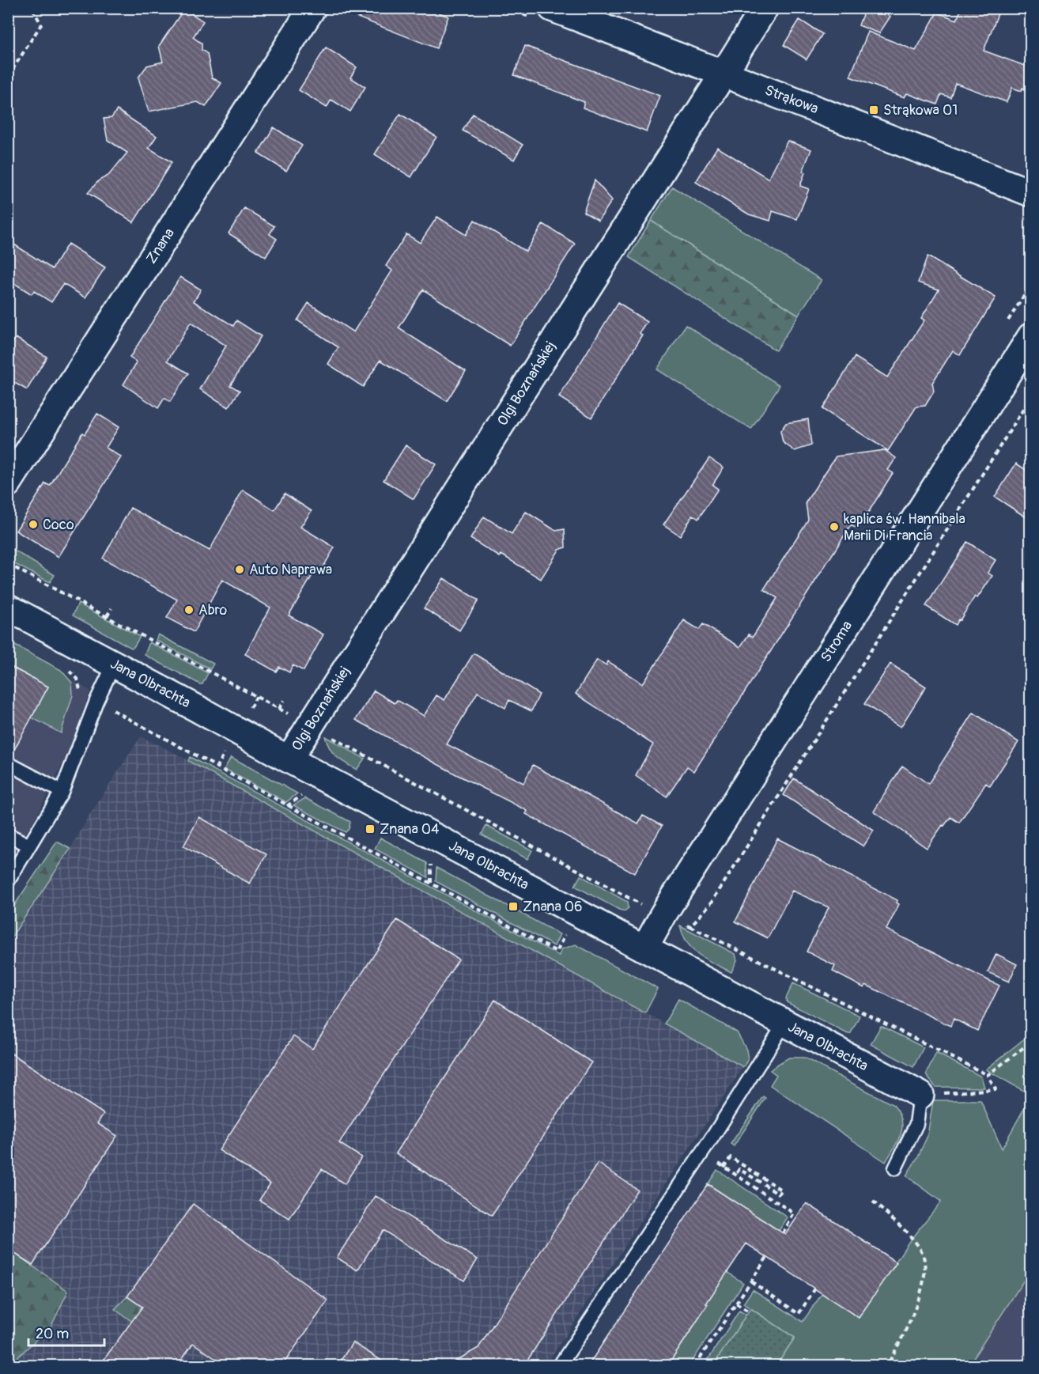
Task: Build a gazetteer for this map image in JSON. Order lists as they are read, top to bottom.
{
  "streets": {
    "street": [
      "Strąkowa",
      "Znana",
      "Olgi Boznańskiej",
      "Stroma",
      "Jana Olbrachta"
    ]
  },
  "crossings": [
    ["Strąkowa", "Olgi Boznańskiej"],
    ["Olgi Boznańskiej", "Jana Olbrachta"],
    ["Stroma", "Jana Olbrachta"]
  ],
  "places": {
    "transit": ["Strąkowa 01", "Znana 04", "Znana 06"],
    "other": [
      "Coco",
      "kaplica św. Hannibala Marii Di Francia",
      "Auto Naprawa",
      "Abro"
    ]
  },
  "scale_bar": "20 m"
}
